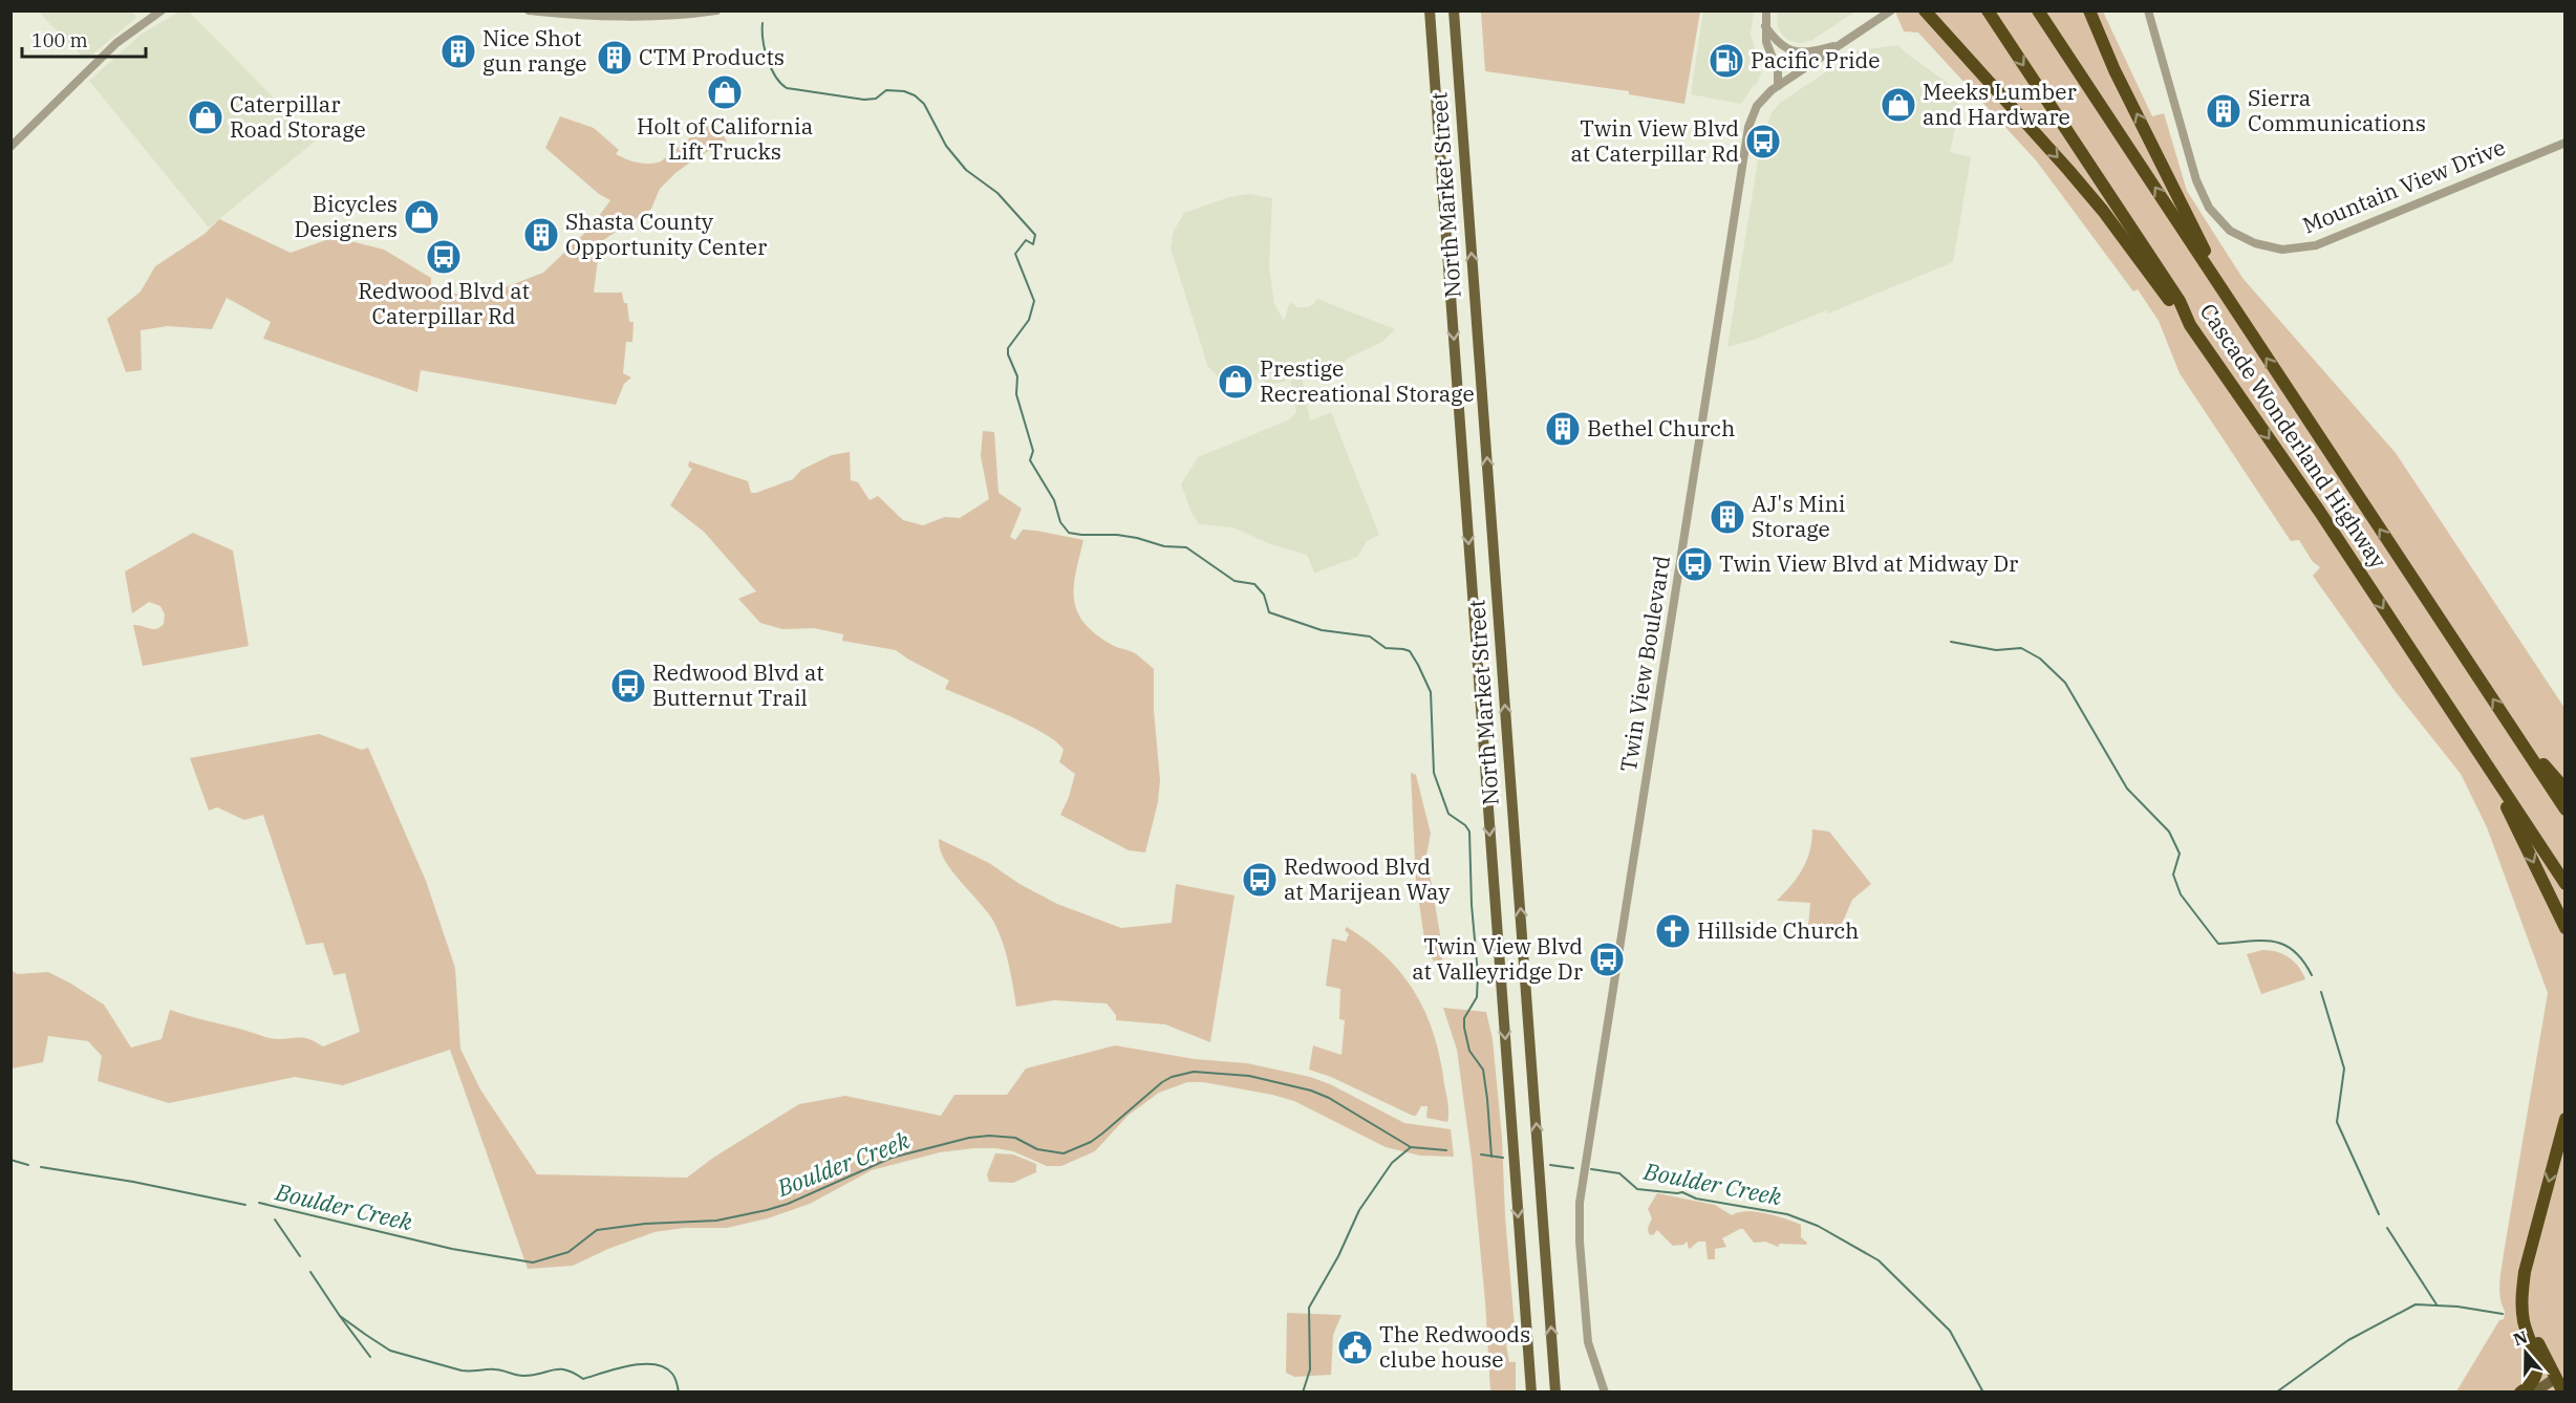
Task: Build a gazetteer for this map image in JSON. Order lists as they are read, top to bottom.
{
  "streets": {
    "highway": ["Cascade Wonderland Highway"],
    "main road": ["North Market Street"],
    "street": ["Mountain View Drive", "Twin View Boulevard"]
  },
  "water": ["Boulder Creek"],
  "places": {
    "building": [
      "Nice Shot gun range",
      "CTM Products",
      "Sierra Communications",
      "Shasta County Opportunity Center",
      "Bethel Church",
      "AJ's Mini Storage"
    ],
    "fuel station": ["Pacific Pride"],
    "shop": [
      "Holt of California Lift Trucks",
      "Meeks Lumber and Hardware",
      "Caterpillar Road Storage",
      "Bicycles Designers",
      "Prestige Recreational Storage"
    ],
    "bus stop": [
      "Twin View Blvd at Caterpillar Rd",
      "Redwood Blvd at Caterpillar Rd",
      "Twin View Blvd at Midway Dr",
      "Redwood Blvd at Butternut Trail",
      "Redwood Blvd at Marijean Way",
      "Twin View Blvd at Valleyridge Dr"
    ],
    "church": ["Hillside Church"],
    "public building": ["The Redwoods clube house"]
  },
  "scale_bar": "100 m",
  "north": "top"
}
